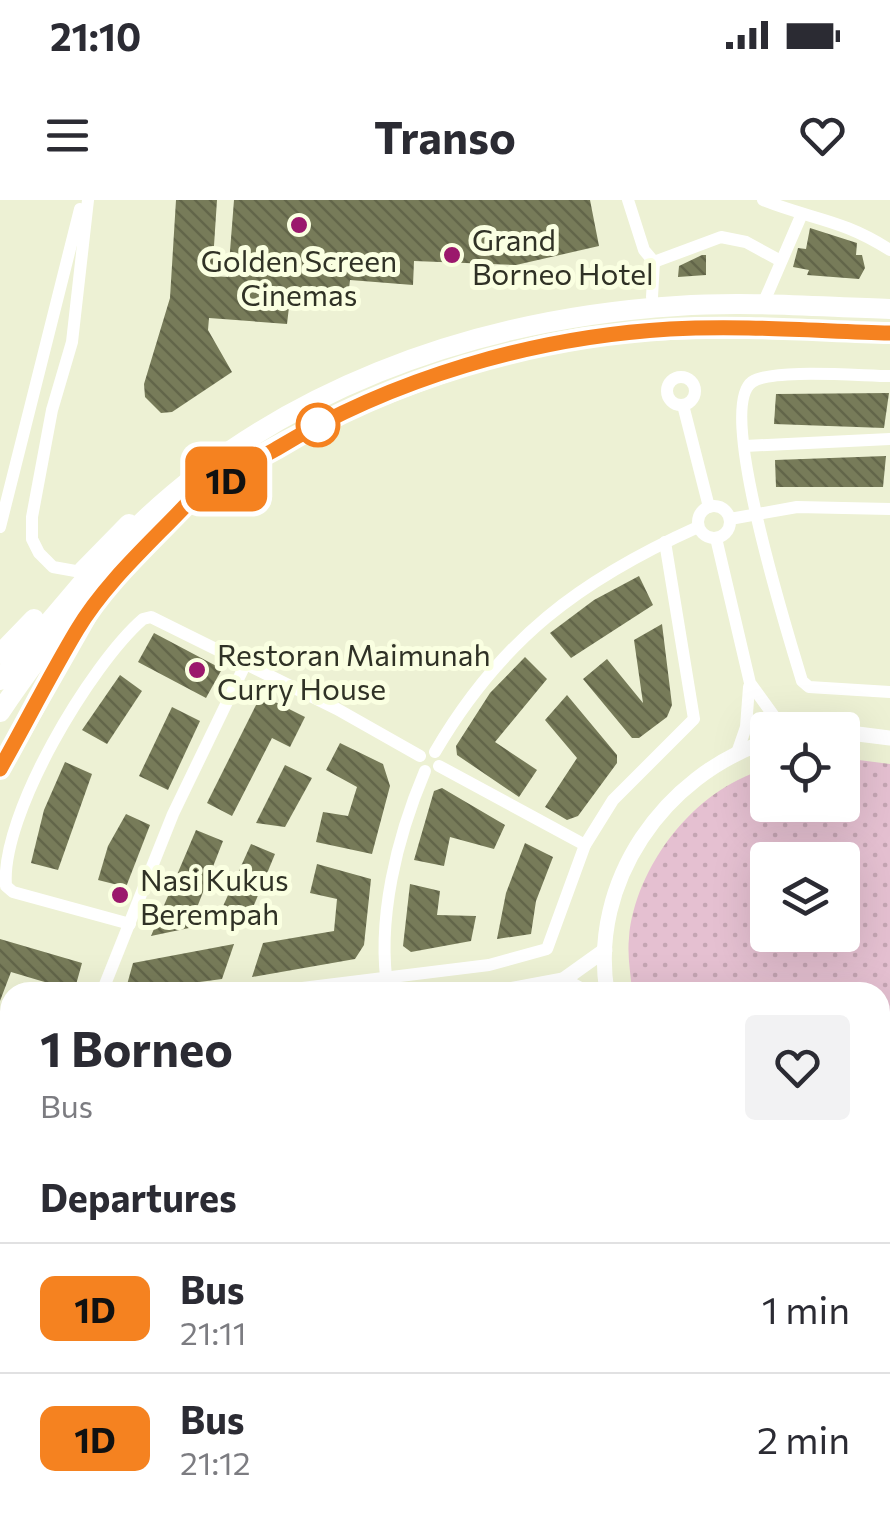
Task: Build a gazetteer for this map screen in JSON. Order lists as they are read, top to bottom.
{
  "places": [
    "Golden Screen Cinemas",
    "Grand Borneo Hotel",
    "Restoran Maimunah Curry House",
    "Nasi Kukus Berempah"
  ],
  "lines": ["bus line 1D"],
  "page": {
    "status": "21:10",
    "header": "Transo",
    "on_map": "1D",
    "heading": [
      ["1 Borneo", "Bus"],
      "Departures"
    ],
    "list": [
      {
        "mark": "1D",
        "name": "Bus",
        "note": "21:11",
        "value": "1 min"
      },
      {
        "mark": "1D",
        "name": "Bus",
        "note": "21:12",
        "value": "2 min"
      }
    ]
  }
}
